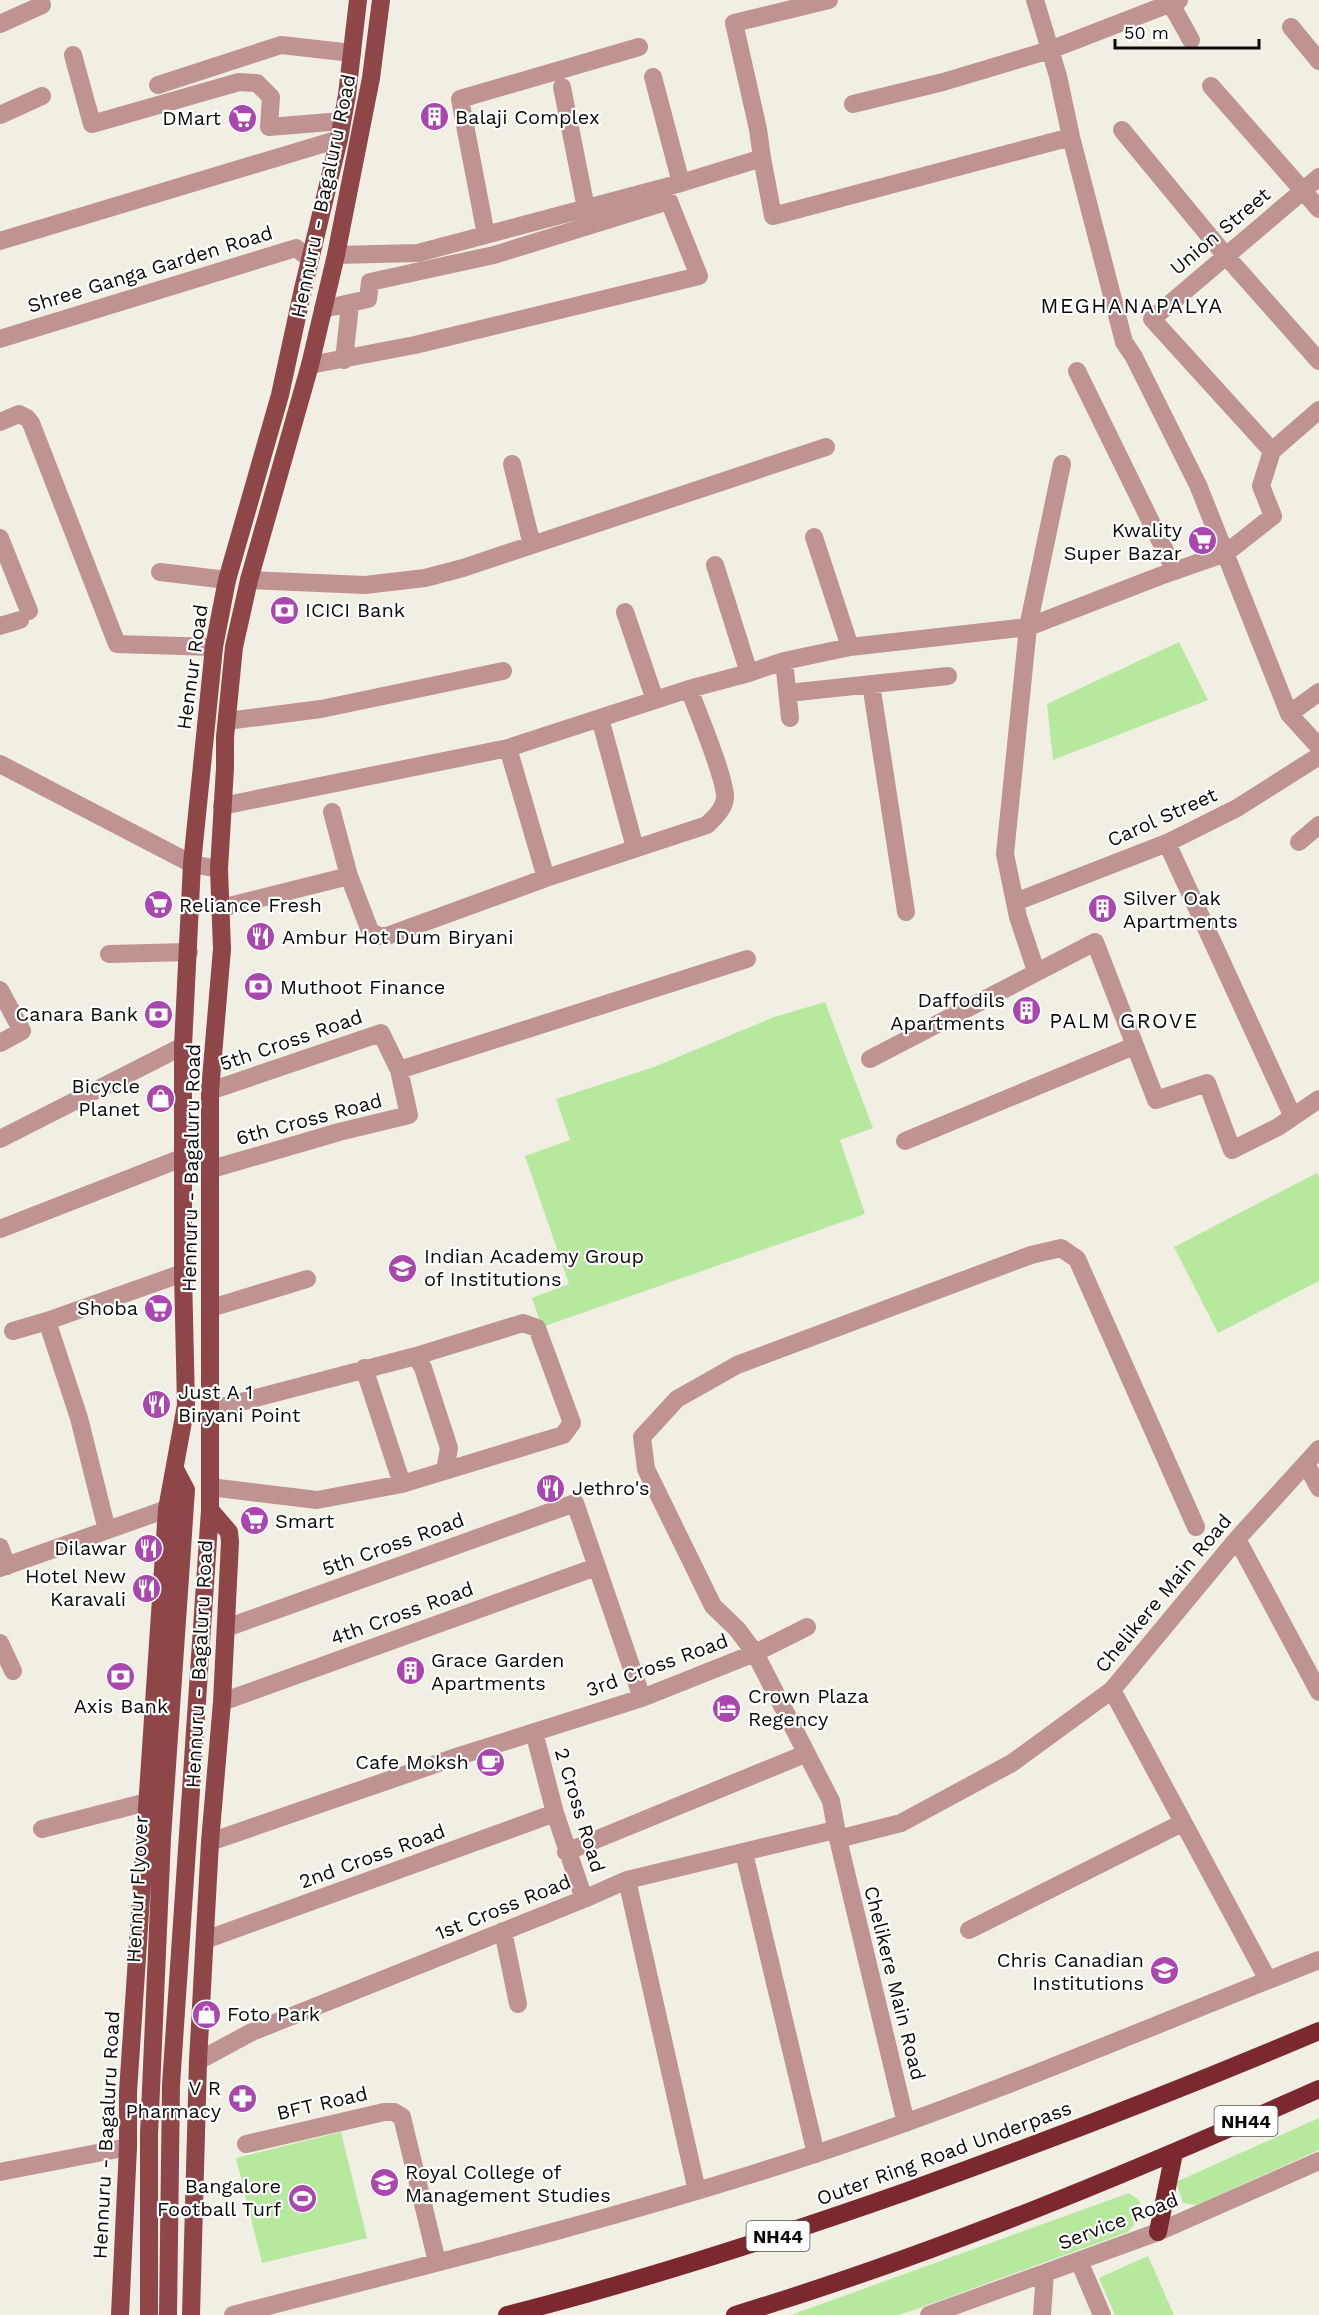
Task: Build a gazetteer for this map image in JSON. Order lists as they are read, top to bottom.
{
  "streets": {
    "highway": ["NH44", "Outer Ring Road Underpass"],
    "main road": ["Hennuru - Bagaluru Road", "Hennur Road", "Hennur Flyover"],
    "street": [
      "Union Street",
      "Shree Ganga Garden Road",
      "Carol Street",
      "5th Cross Road",
      "6th Cross Road",
      "Chelikere Main Road",
      "4th Cross Road",
      "3rd Cross Road",
      "2 Cross Road",
      "2nd Cross Road",
      "1st Cross Road",
      "BFT Road",
      "Service Road"
    ]
  },
  "crossings": [
    ["Hennuru - Bagaluru Road", "Shree Ganga Garden Road"],
    ["Hennuru - Bagaluru Road", "Hennur Road"],
    ["Hennuru - Bagaluru Road", "5th Cross Road"],
    ["Hennuru - Bagaluru Road", "6th Cross Road"],
    ["Hennuru - Bagaluru Road", "4th Cross Road"],
    ["Hennuru - Bagaluru Road", "3rd Cross Road"],
    ["Hennuru - Bagaluru Road", "2nd Cross Road"],
    ["Hennuru - Bagaluru Road", "Hennur Flyover"],
    ["Hennuru - Bagaluru Road", "1st Cross Road"],
    ["5th Cross Road", "6th Cross Road"],
    ["5th Cross Road", "4th Cross Road"],
    ["Chelikere Main Road", "3rd Cross Road"],
    ["Chelikere Main Road", "1st Cross Road"],
    ["3rd Cross Road", "2 Cross Road"],
    ["3rd Cross Road", "1st Cross Road"],
    ["2 Cross Road", "2nd Cross Road"],
    ["2 Cross Road", "1st Cross Road"]
  ],
  "districts": ["MEGHANAPALYA", "PALM GROVE"],
  "places": {
    "building": [
      "Balaji Complex",
      "Silver Oak Apartments",
      "Daffodils Apartments",
      "Grace Garden Apartments"
    ],
    "supermarket": [
      "DMart",
      "Kwality Super Bazar",
      "Reliance Fresh",
      "Shoba",
      "Smart"
    ],
    "bank": [
      "ICICI Bank",
      "Muthoot Finance",
      "Canara Bank",
      "Axis Bank"
    ],
    "restaurant": [
      "Ambur Hot Dum Biryani",
      "Just A 1 Biryani Point",
      "Jethro's",
      "Dilawar",
      "Hotel New Karavali"
    ],
    "shop": ["Bicycle Planet", "Foto Park"],
    "school or university": ["Indian Academy Group of Institutions", "Chris Canadian Institutions", "Royal College of Management Studies"],
    "hotel": ["Crown Plaza Regency"],
    "cafe": ["Cafe Moksh"],
    "pharmacy": ["V R Pharmacy"],
    "sports": ["Bangalore Football Turf"]
  },
  "scale_bar": "50 m"
}
